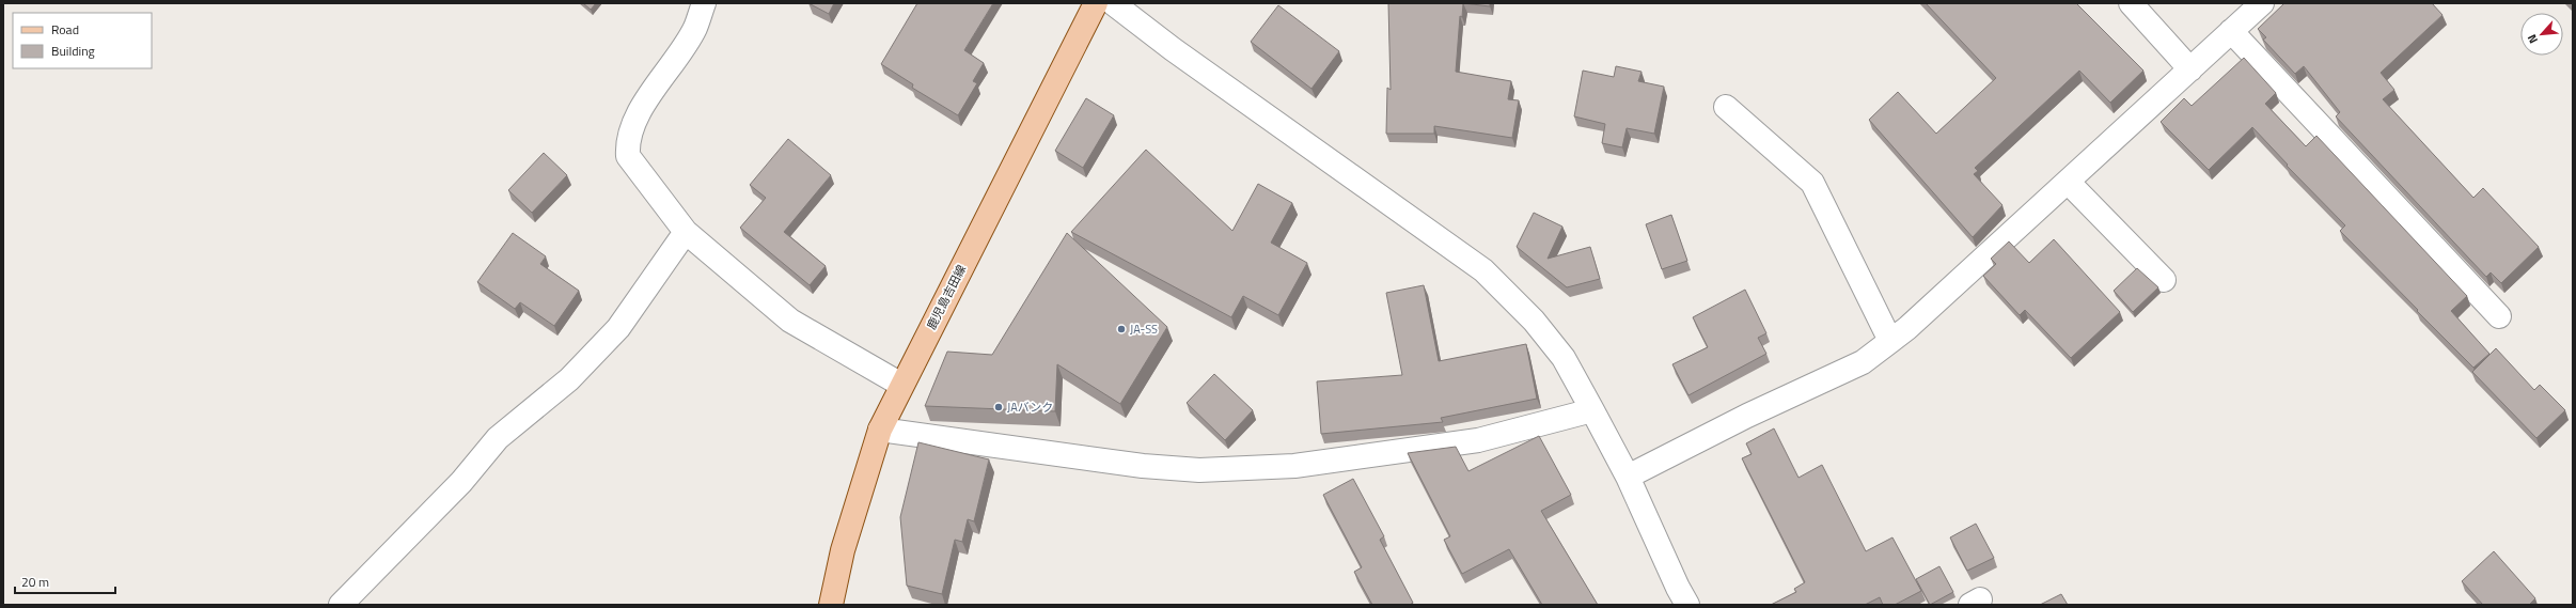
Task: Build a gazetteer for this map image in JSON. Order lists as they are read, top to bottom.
{
  "streets": {
    "main road": ["鹿児島吉田線"]
  },
  "places": ["JA-SS", "JAバンク"],
  "legend": ["Road", "Building"],
  "scale_bar": "20 m",
  "north": "bottom left"
}
